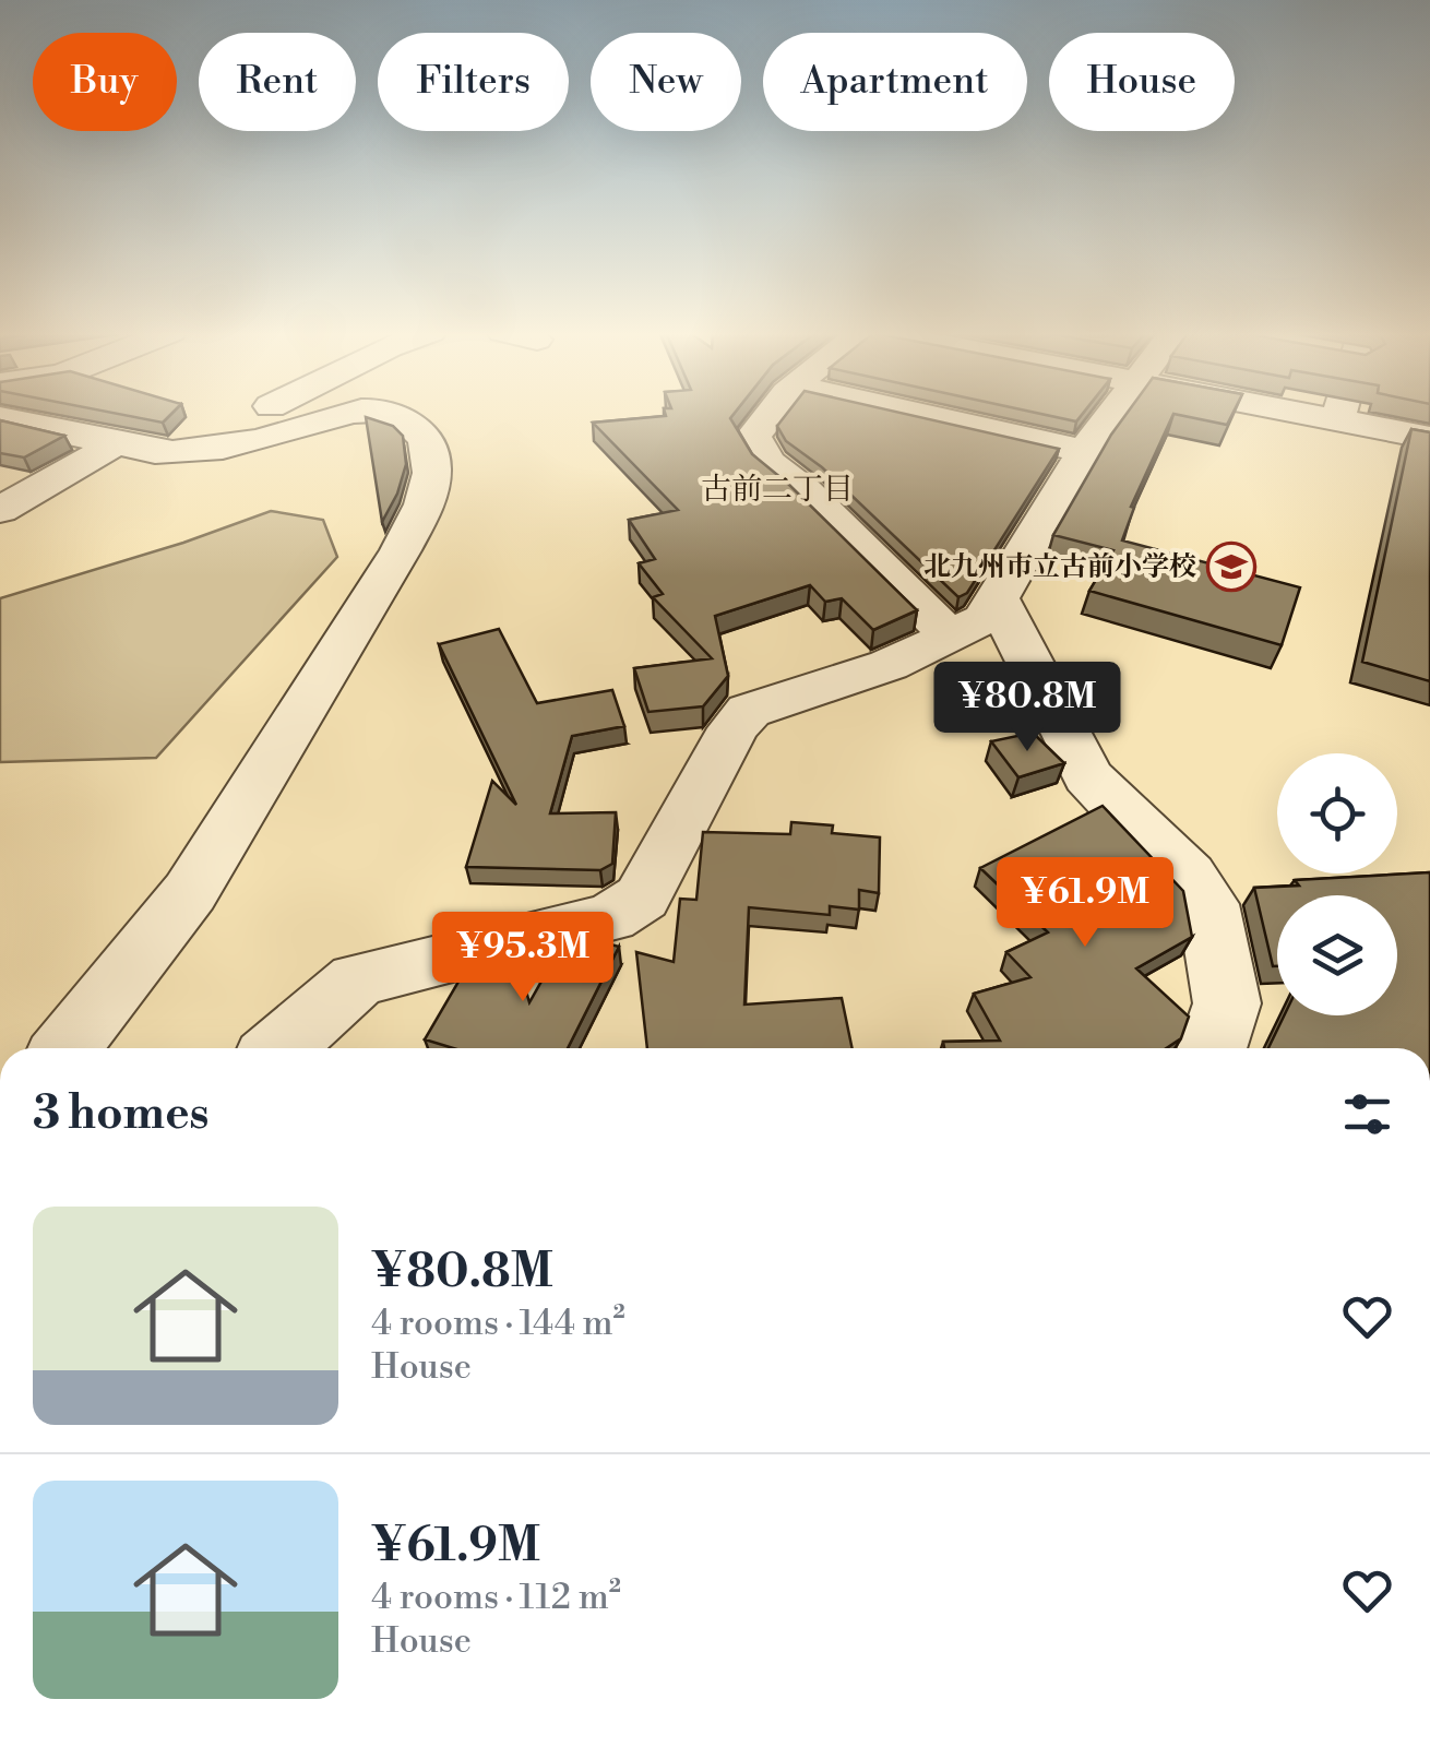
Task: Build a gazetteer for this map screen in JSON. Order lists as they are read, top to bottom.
{
  "districts": ["古前二丁目"],
  "places": {
    "school or university": ["北九州市立古前小学校"]
  },
  "page": {
    "chip": [
      "Buy",
      "Rent",
      "Filters",
      "New",
      "Apartment",
      "House"
    ],
    "price": ["¥80.8M", "¥61.9M", "¥95.3M"],
    "heading": "3 homes",
    "list": [
      {
        "name": "¥80.8M",
        "note": "4 rooms · 144 m² · House"
      },
      {
        "name": "¥61.9M",
        "note": "4 rooms · 112 m² · House"
      }
    ]
  }
}
